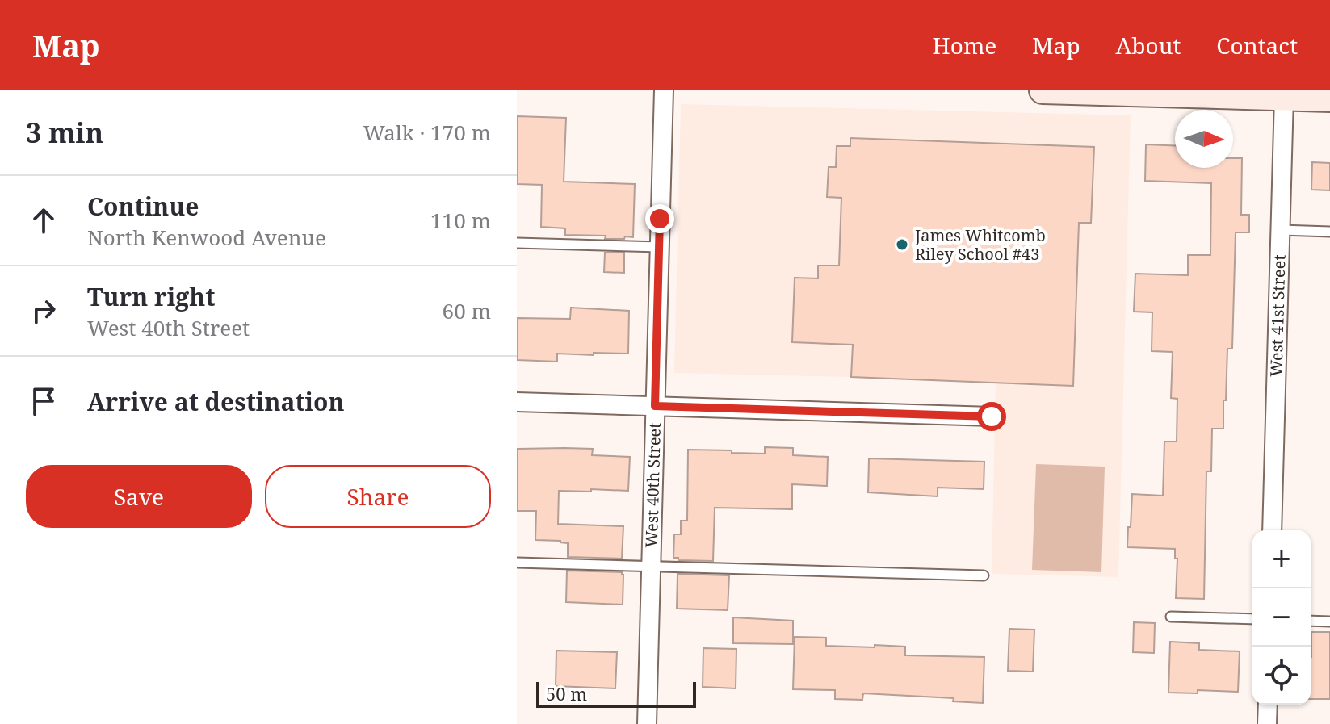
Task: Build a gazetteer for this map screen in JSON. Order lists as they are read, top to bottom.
{
  "streets": {
    "street": ["West 41st Street", "West 40th Street"]
  },
  "places": ["James Whitcomb Riley School #43"],
  "scale_bar": "50 m",
  "north": "right",
  "page": {
    "header": "Map",
    "nav": [
      "Home",
      "Map",
      "About",
      "Contact"
    ],
    "heading": ["3 min", "Walk · 170 m"],
    "list": [
      ["Continue", "North Kenwood Avenue", "110 m"],
      ["Turn right", "West 40th Street", "60 m"],
      "Arrive at destination"
    ],
    "buttons": ["Save", "Share"],
    "map_buttons": ["+", "−"],
    "scale": "50 m"
  }
}
